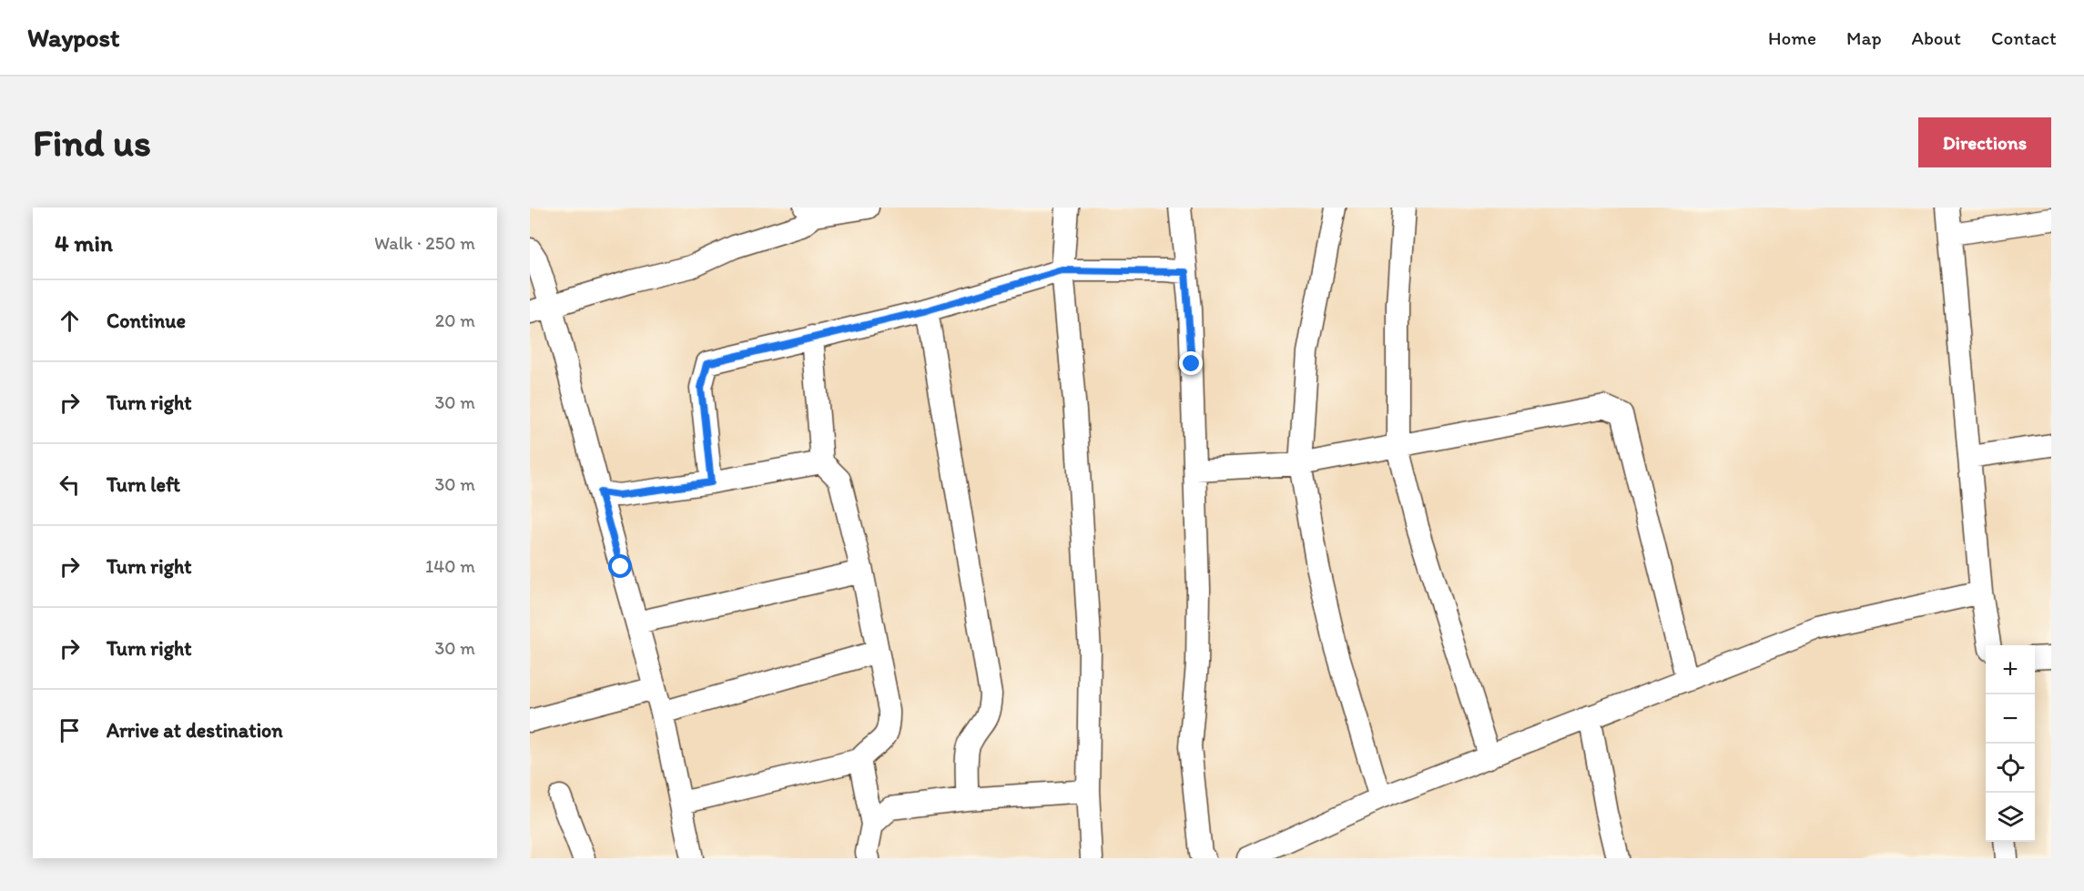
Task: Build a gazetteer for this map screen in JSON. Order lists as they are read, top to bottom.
{
  "page": {
    "header": "Waypost",
    "nav": [
      "Home",
      "Map",
      "About",
      "Contact"
    ],
    "buttons": "Directions",
    "title": "Find us",
    "heading": ["4 min", "Walk · 250 m"],
    "list": [
      ["Continue", "20 m"],
      ["Turn right", "30 m"],
      ["Turn left", "30 m"],
      ["Turn right", "140 m"],
      ["Turn right", "30 m"],
      "Arrive at destination"
    ],
    "map_buttons": ["+", "−"]
  }
}
